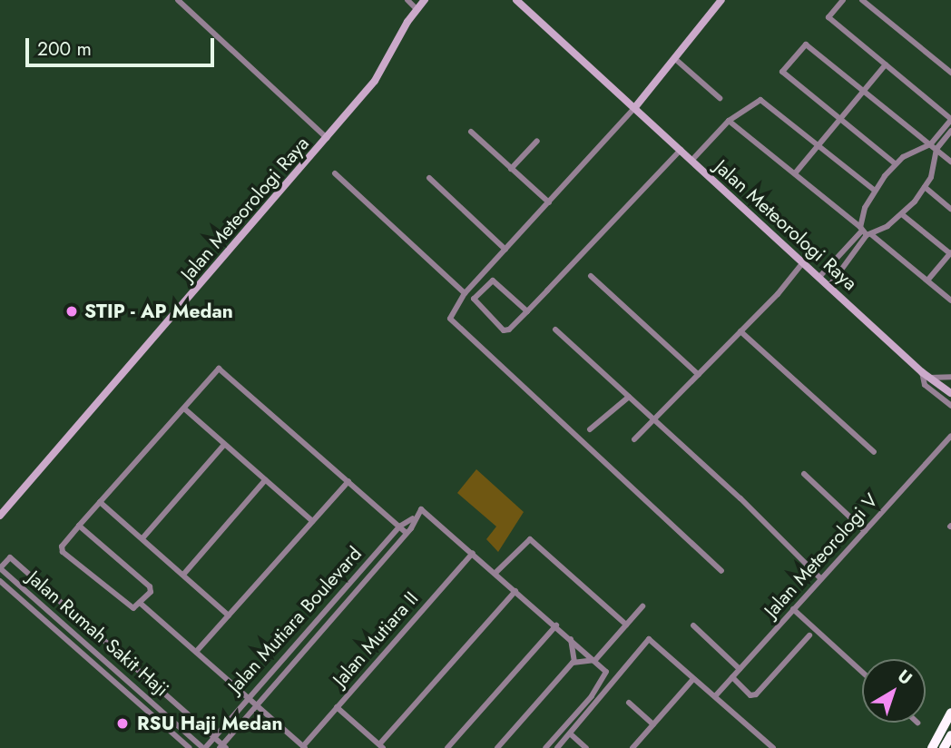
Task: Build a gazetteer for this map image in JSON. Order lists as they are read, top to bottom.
{
  "streets": {
    "street": [
      "Jalan Meteorologi Raya",
      "Jalan Meteorologi V",
      "Jalan Mutiara Boulevard",
      "Jalan Rumah Sakit Haji",
      "Jalan Mutiara II"
    ]
  },
  "crossings": [
    ["Jalan Mutiara Boulevard", "Jalan Rumah Sakit Haji"],
    ["Jalan Mutiara Boulevard", "Jalan Mutiara II"]
  ],
  "places": ["STIP - AP Medan", "RSU Haji Medan"],
  "scale_bar": "200 m",
  "north": "top right"
}
